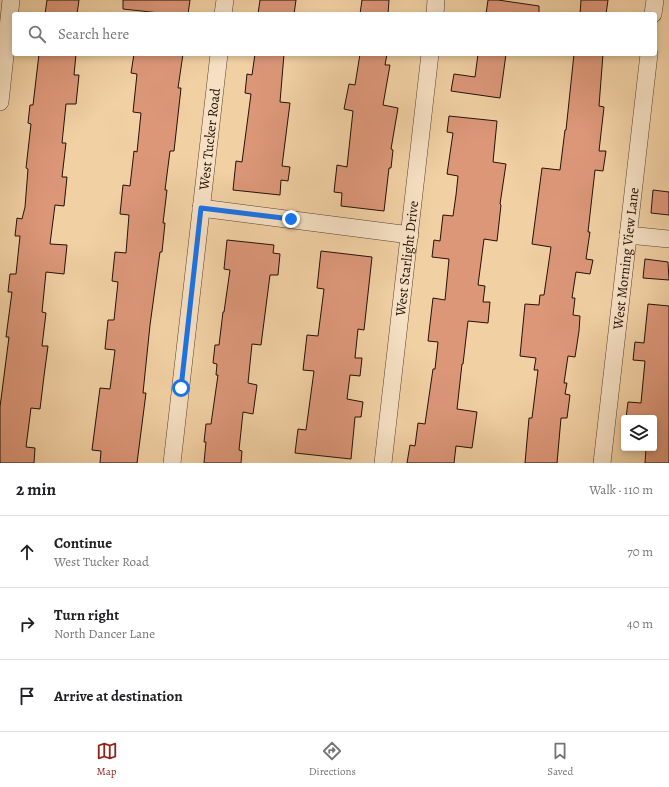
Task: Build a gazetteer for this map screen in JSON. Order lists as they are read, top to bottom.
{
  "streets": {
    "street": ["West Tucker Road", "West Morning View Lane", "West Starlight Drive"]
  },
  "page": {
    "search": "Search here",
    "heading": ["2 min", "Walk · 110 m"],
    "list": [
      ["Continue", "West Tucker Road", "70 m"],
      ["Turn right", "North Dancer Lane", "40 m"],
      "Arrive at destination"
    ],
    "nav": ["Map", "Directions", "Saved"]
  }
}
